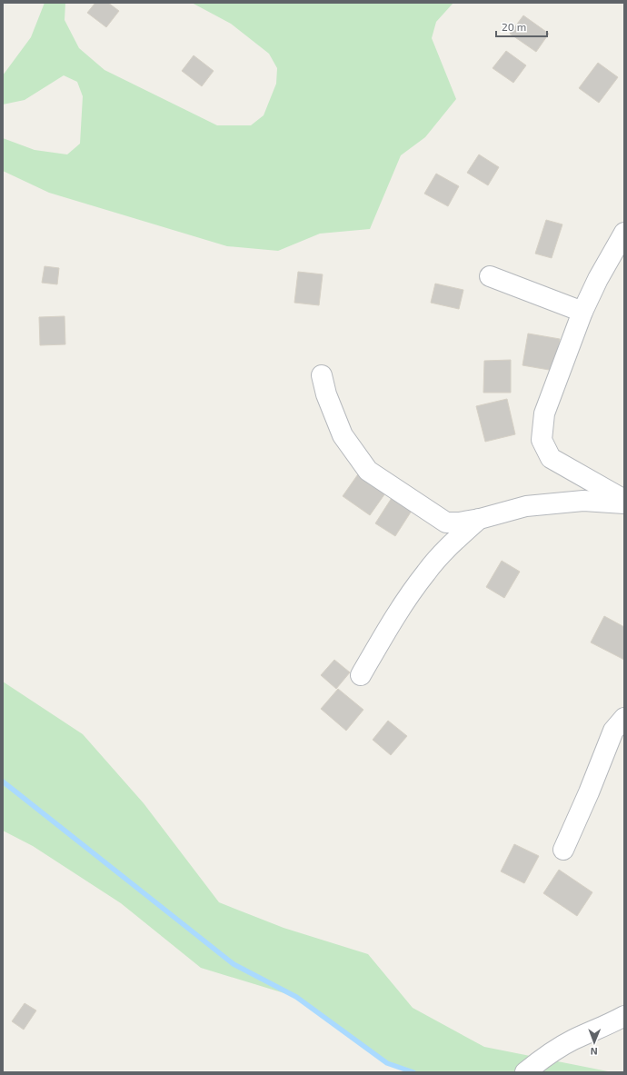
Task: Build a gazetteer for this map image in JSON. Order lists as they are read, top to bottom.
{
  "scale_bar": "20 m",
  "north": "bottom"
}
